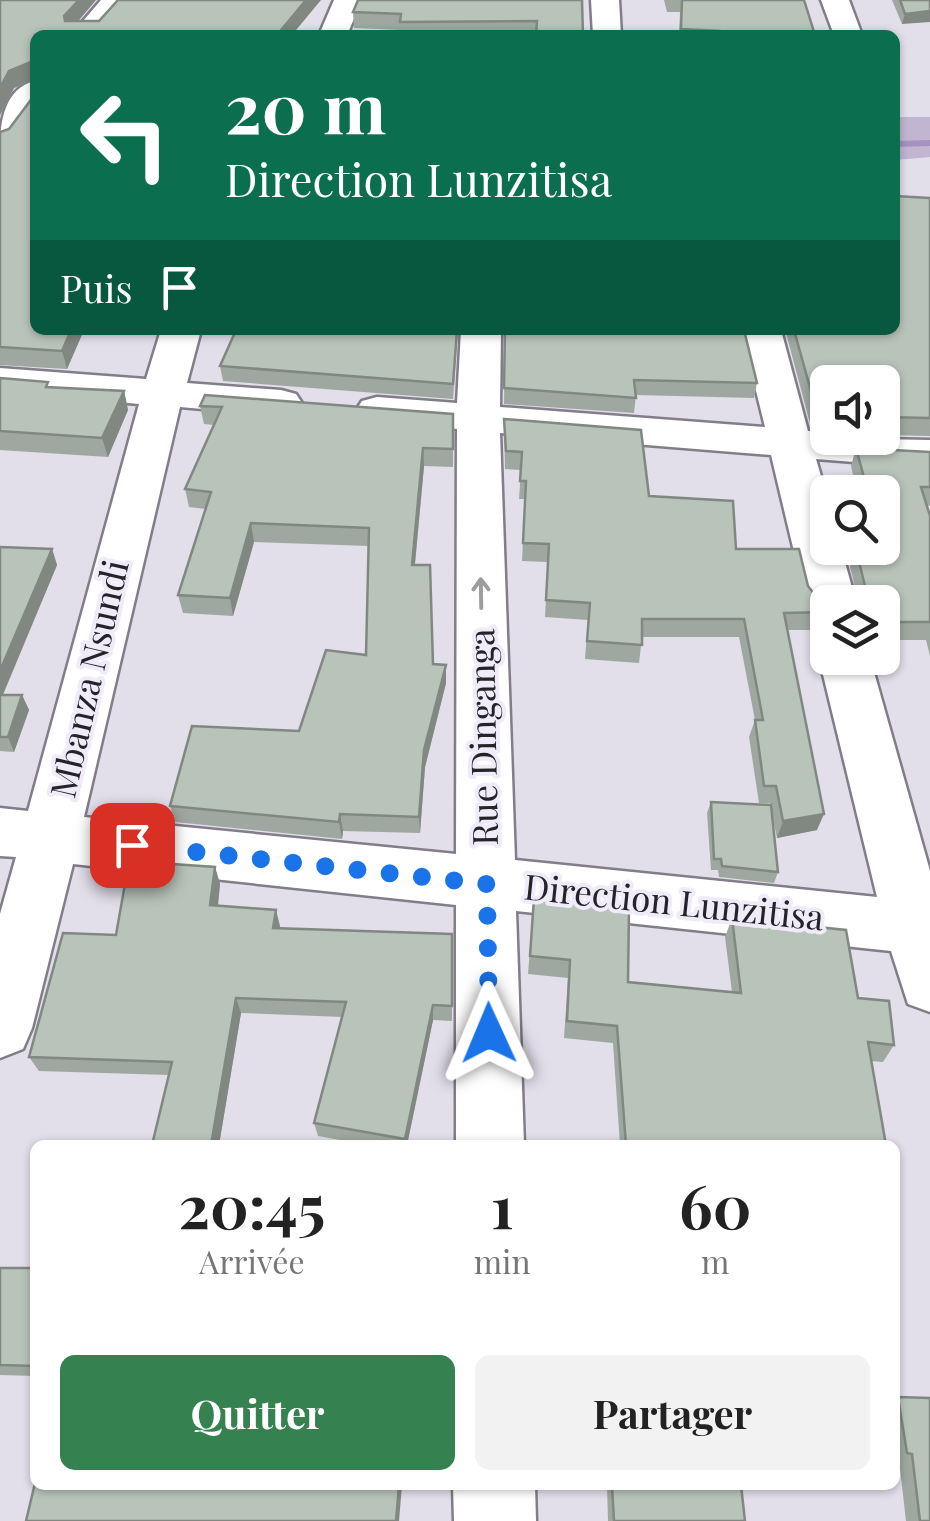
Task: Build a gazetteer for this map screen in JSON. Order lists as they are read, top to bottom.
{
  "streets": {
    "street": ["Mbanza Nsundi", "Rue Dinganga", "Direction Lunzitisa"]
  },
  "crossings": [
    ["Mbanza Nsundi", "Direction Lunzitisa"],
    ["Rue Dinganga", "Direction Lunzitisa"]
  ],
  "page": {
    "turn": ["20 m", "Direction Lunzitisa"],
    "then": "Puis",
    "eta": [
      "20:45",
      "Arrivée",
      "1",
      "min",
      "60",
      "m"
    ],
    "buttons": ["Quitter", "Partager"]
  }
}
